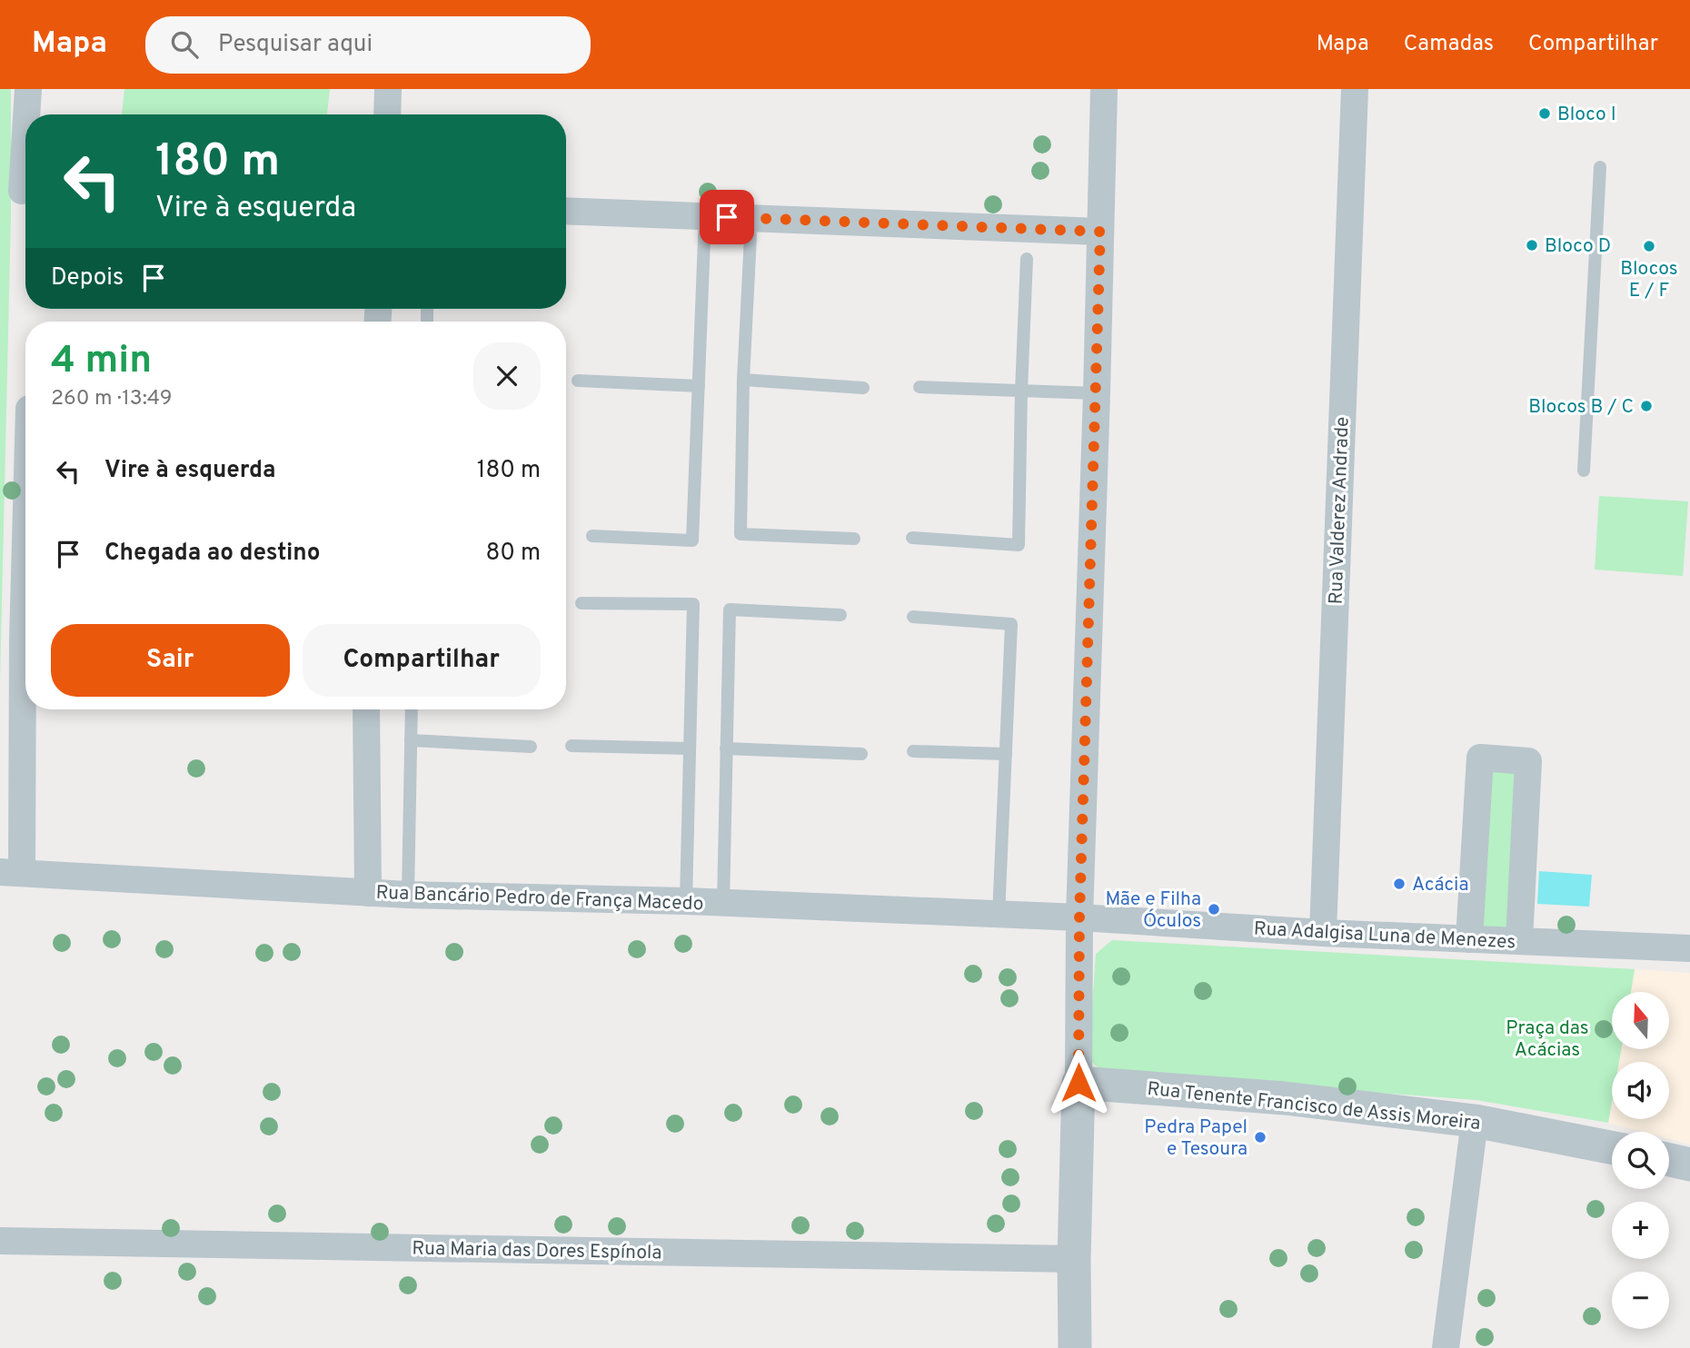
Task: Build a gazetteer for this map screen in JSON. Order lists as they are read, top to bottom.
{
  "streets": {
    "street": [
      "Rua Valderez Andrade",
      "Rua Bancário Pedro de França Macedo",
      "Rua Adalgisa Luna de Menezes",
      "Rua Tenente Francisco de Assis Moreira",
      "Rua Maria das Dores Espínola"
    ]
  },
  "crossings": [
    ["Rua Valderez Andrade", "Rua Adalgisa Luna de Menezes"],
    ["Rua Bancário Pedro de França Macedo", "Rua Adalgisa Luna de Menezes"]
  ],
  "parks": ["Praça das Acácias"],
  "places": [
    "Bloco I",
    "Bloco D",
    "Blocos E / F",
    "Blocos B / C",
    "Acácia",
    "Mãe e Filha Óculos",
    "Pedra Papel e Tesoura"
  ],
  "north": "top",
  "page": {
    "header": "Mapa",
    "search": "Pesquisar aqui",
    "nav": ["Mapa", "Camadas", "Compartilhar"],
    "turn": ["180 m", "Vire à esquerda"],
    "then": "Depois",
    "heading": ["4 min", "260 m · 13:49"],
    "list": [
      {
        "name": "Vire à esquerda",
        "value": "180 m"
      },
      {
        "name": "Chegada ao destino",
        "value": "80 m"
      }
    ],
    "buttons": ["Sair", "Compartilhar"],
    "map_buttons": ["+", "−"]
  }
}
